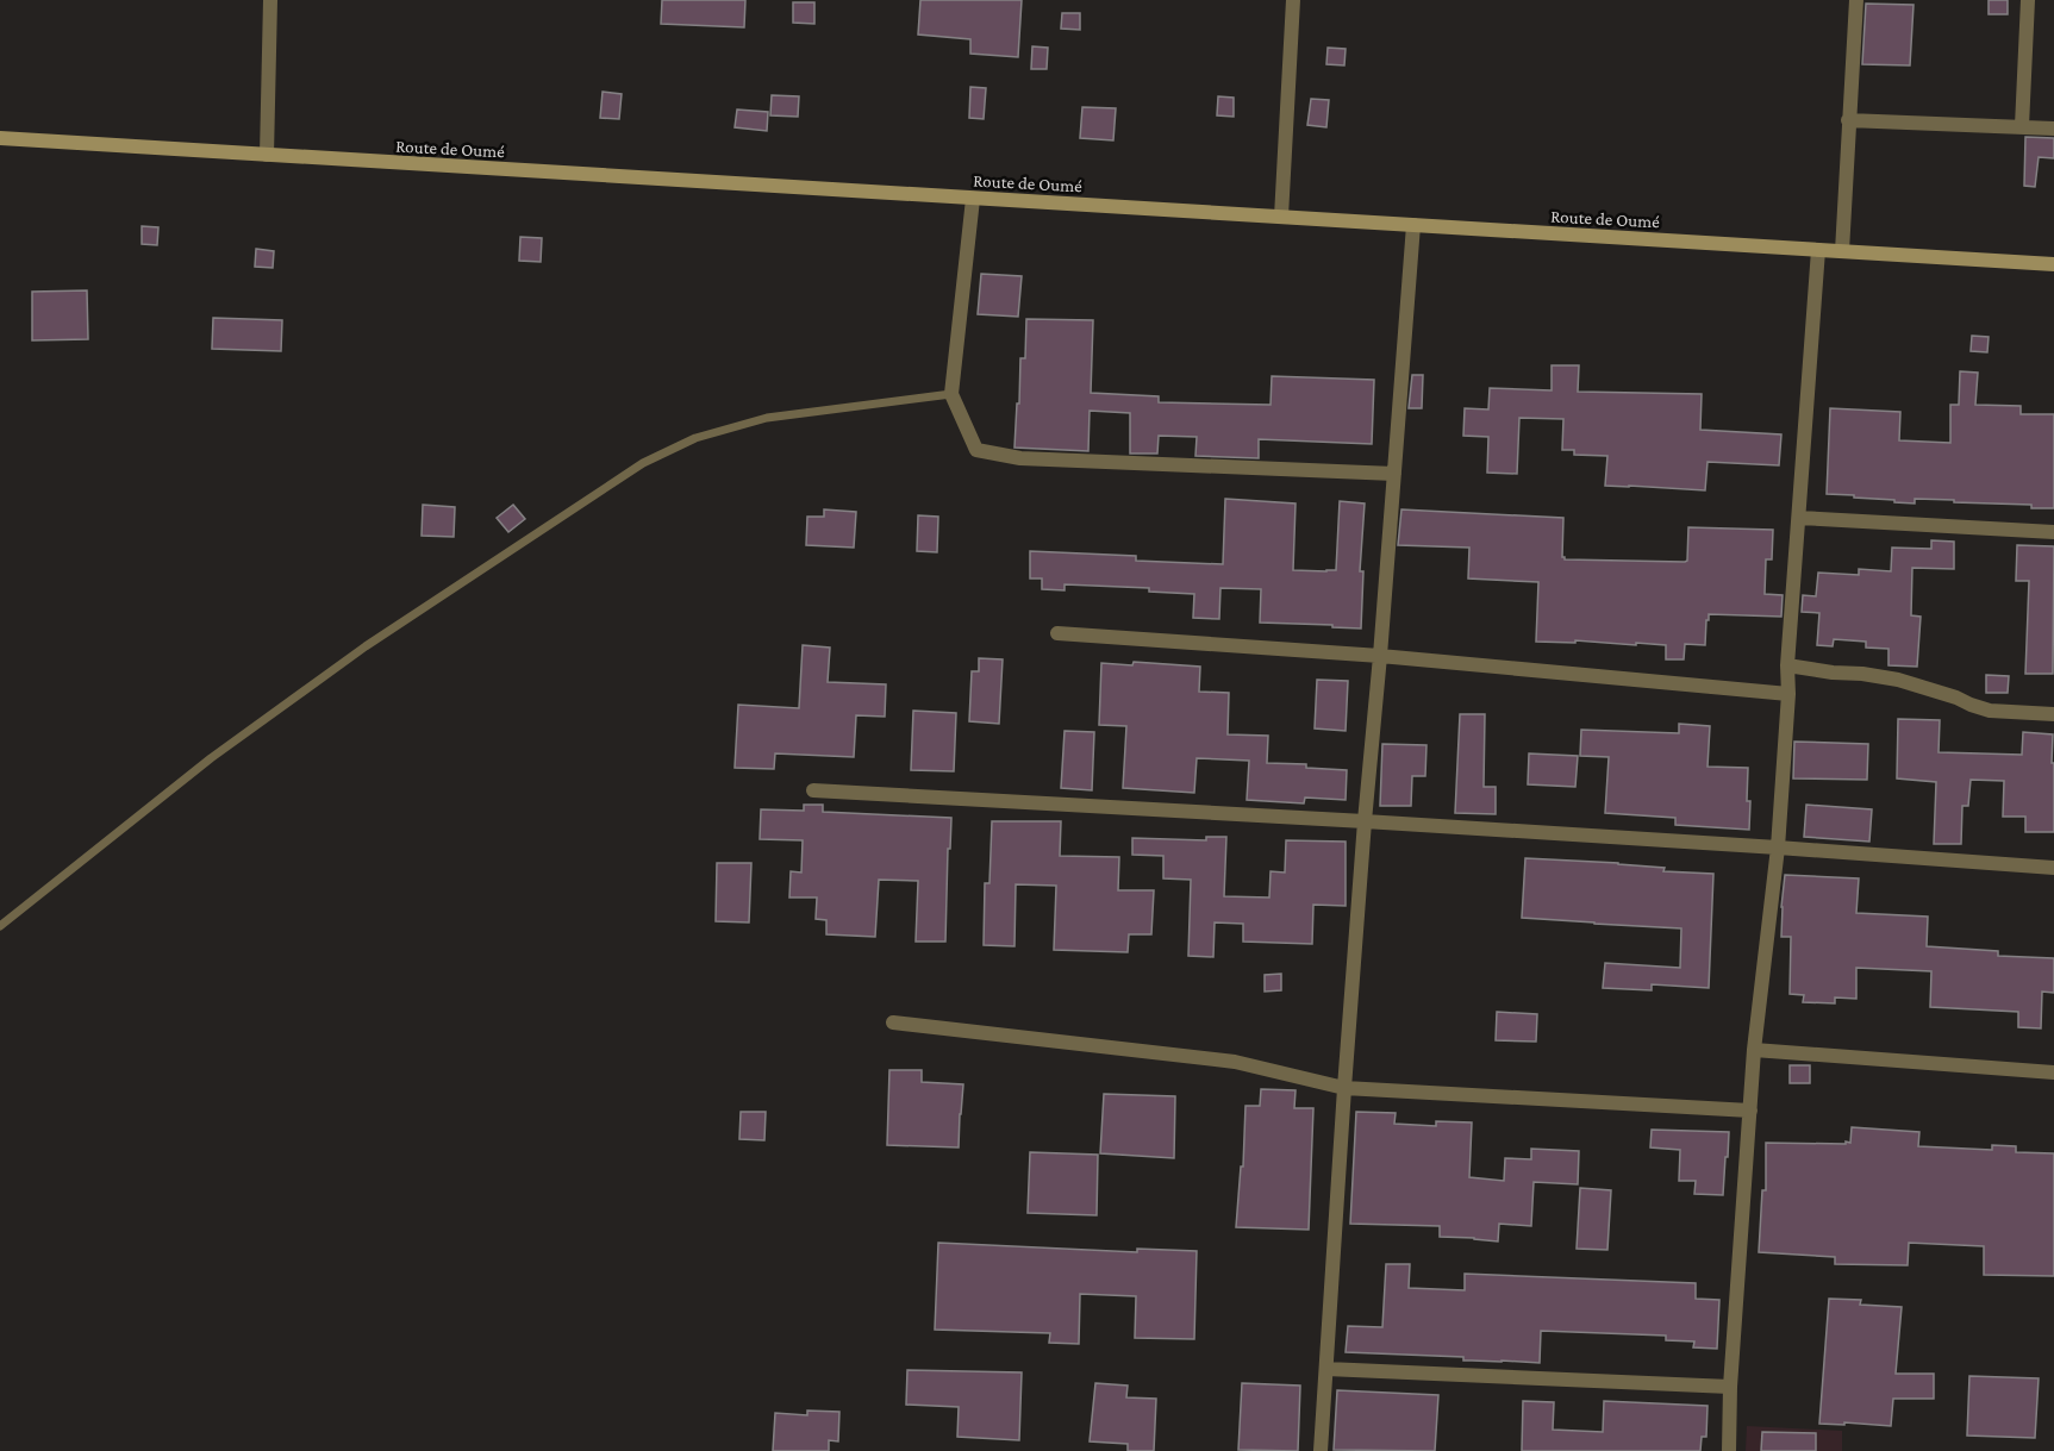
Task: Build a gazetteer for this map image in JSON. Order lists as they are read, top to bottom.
{
  "streets": {
    "street": ["Route de Oumé"]
  }
}
